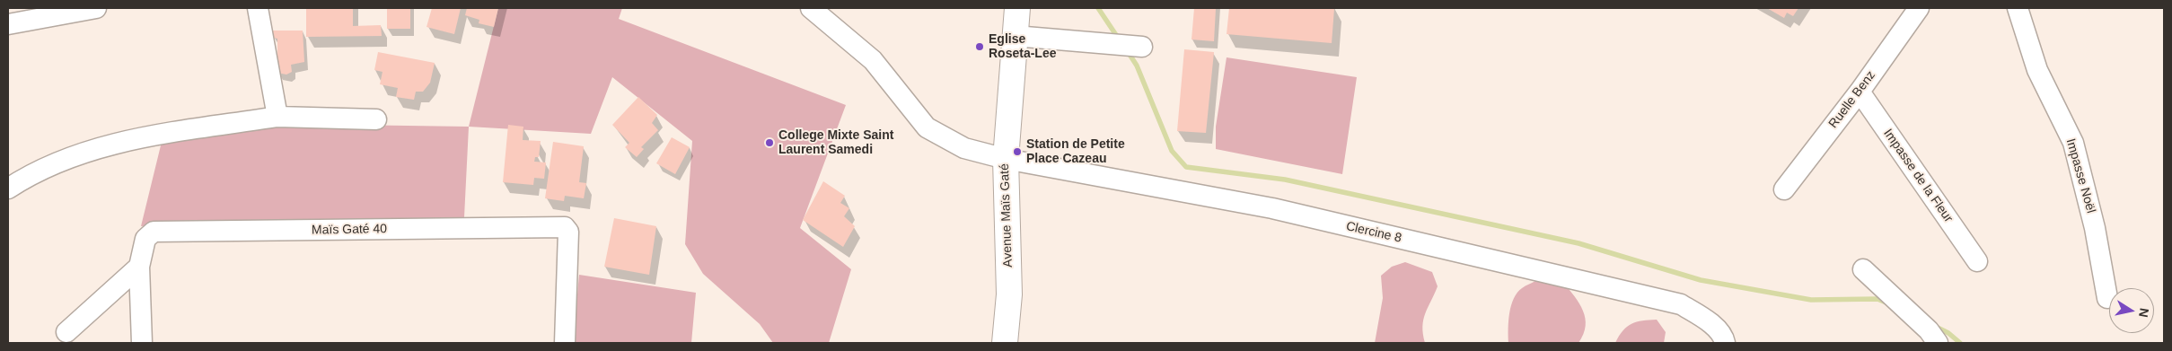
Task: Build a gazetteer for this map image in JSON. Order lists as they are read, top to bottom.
{
  "streets": {
    "street": [
      "Ruelle Benz",
      "Impasse de la Fleur",
      "Impasse Noël",
      "Avenue Maïs Gaté",
      "Maïs Gaté 40",
      "Clercine 8"
    ]
  },
  "crossings": [
    ["Ruelle Benz", "Impasse de la Fleur"],
    ["Avenue Maïs Gaté", "Clercine 8"]
  ],
  "places": ["Eglise Roseta-Lee", "College Mixte Saint Laurent Samedi", "Station de Petite Place Cazeau"],
  "north": "right"
}
